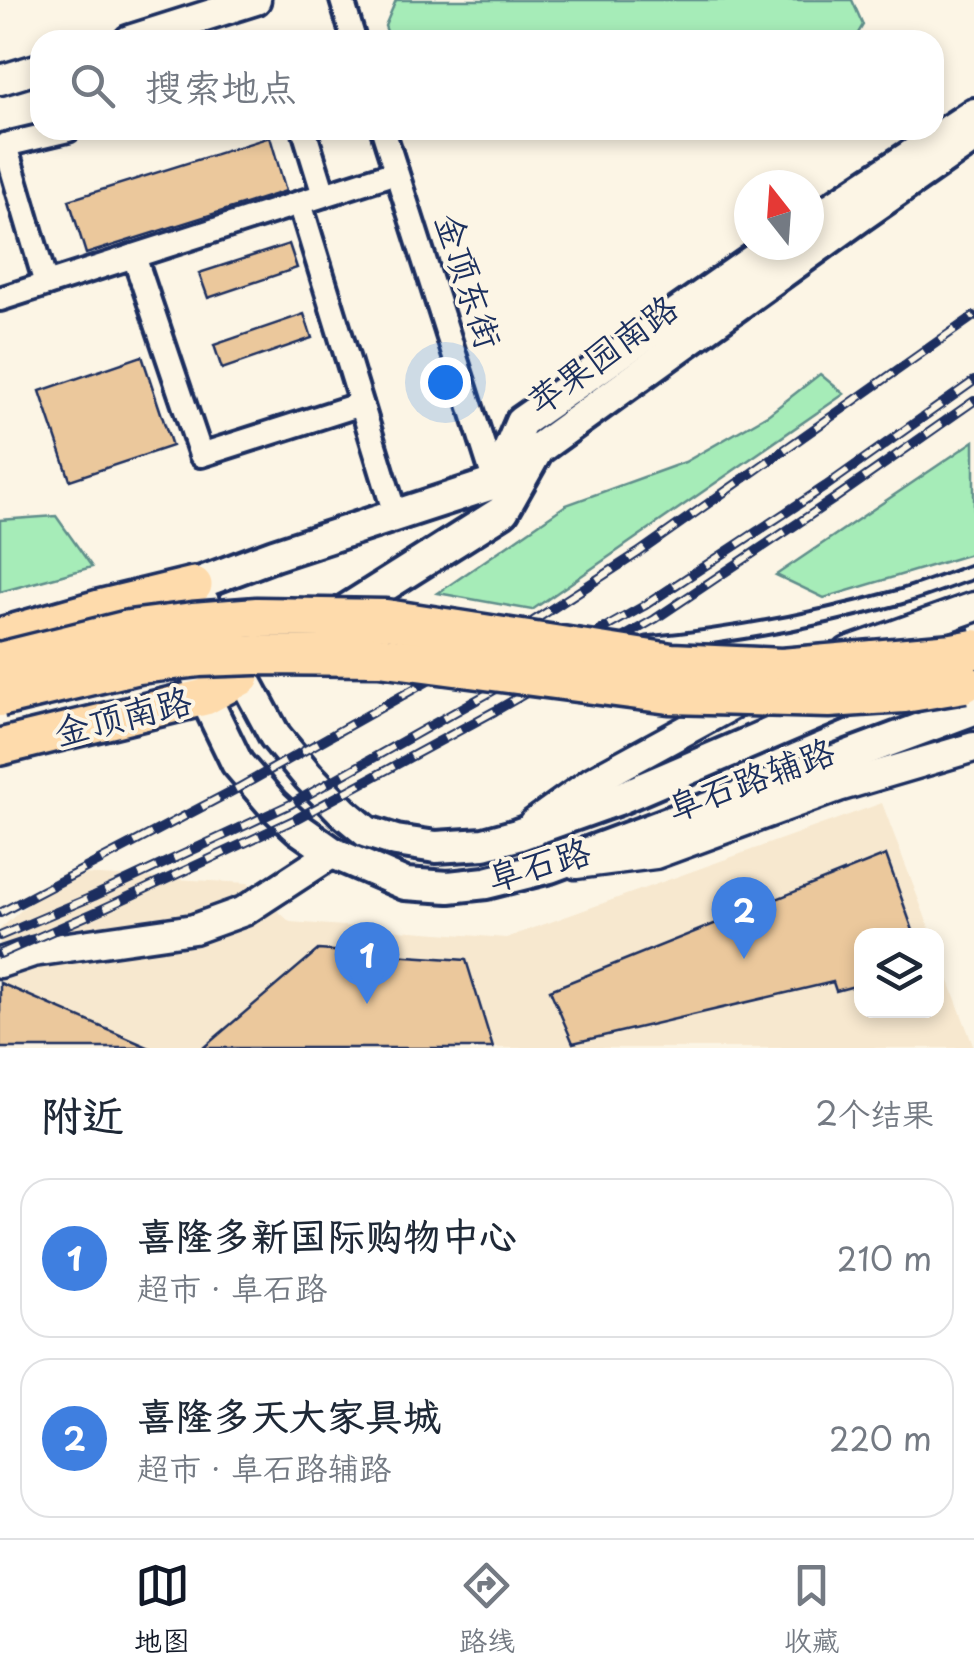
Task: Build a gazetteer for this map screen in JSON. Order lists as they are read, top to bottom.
{
  "streets": {
    "main road": ["苹果园南路", "金顶南路", "阜石路"],
    "street": ["金顶东街", "阜石路辅路"]
  },
  "crossings": [
    ["金顶东街", "苹果园南路"],
    ["苹果园南路", "金顶南路"],
    ["苹果园南路", "阜石路"],
    ["金顶南路", "阜石路"],
    ["阜石路辅路", "阜石路"]
  ],
  "north": "top",
  "page": {
    "search": "搜索地点",
    "pins": ["2", "1"],
    "heading": ["附近", "2个结果"],
    "list": [
      {
        "mark": "1",
        "name": "喜隆多新国际购物中心",
        "note": "超市 · 阜石路",
        "value": "210 m"
      },
      {
        "mark": "2",
        "name": "喜隆多天大家具城",
        "note": "超市 · 阜石路辅路",
        "value": "220 m"
      }
    ],
    "nav": ["地图", "路线", "收藏"]
  }
}
